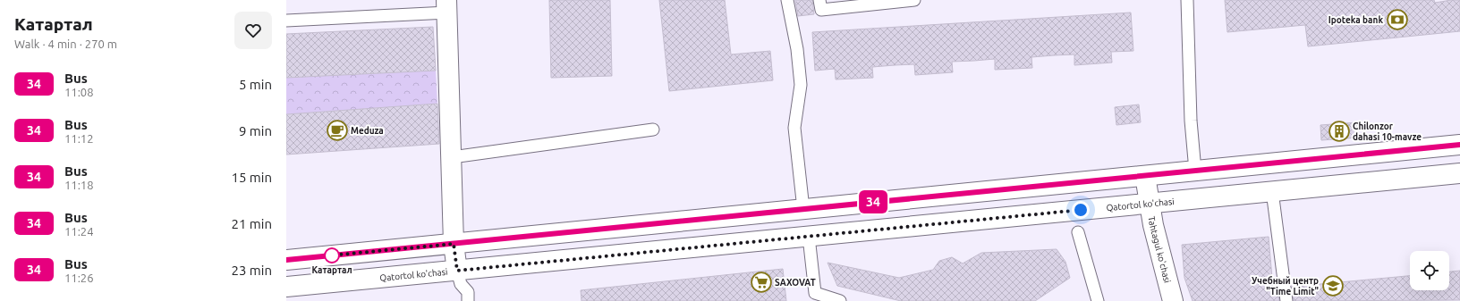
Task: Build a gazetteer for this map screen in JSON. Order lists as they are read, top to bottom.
{
  "streets": {
    "main road": ["Qatortol ko'chasi", "Tahtagul ko'chasi"]
  },
  "crossings": [
    ["Qatortol ko'chasi", "Tahtagul ko'chasi"]
  ],
  "places": {
    "bank": ["Ipoteka bank"],
    "cafe": ["Meduza"],
    "building": ["Chilonzor dahasi 10-mavze"],
    "other": ["Катартал"],
    "supermarket": ["SAXOVAT"],
    "school or university": ["Учебный центр \"Time Limit\""]
  },
  "lines": ["bus line 34"],
  "page": {
    "heading": ["Катартал", "Walk · 4 min · 270 m"],
    "on_map": "34",
    "list": [
      {
        "mark": "34",
        "name": "Bus",
        "note": "11:08",
        "value": "5 min"
      },
      {
        "mark": "34",
        "name": "Bus",
        "note": "11:12",
        "value": "9 min"
      },
      {
        "mark": "34",
        "name": "Bus",
        "note": "11:18",
        "value": "15 min"
      },
      {
        "mark": "34",
        "name": "Bus",
        "note": "11:24",
        "value": "21 min"
      },
      {
        "mark": "34",
        "name": "Bus",
        "note": "11:26",
        "value": "23 min"
      }
    ]
  }
}
